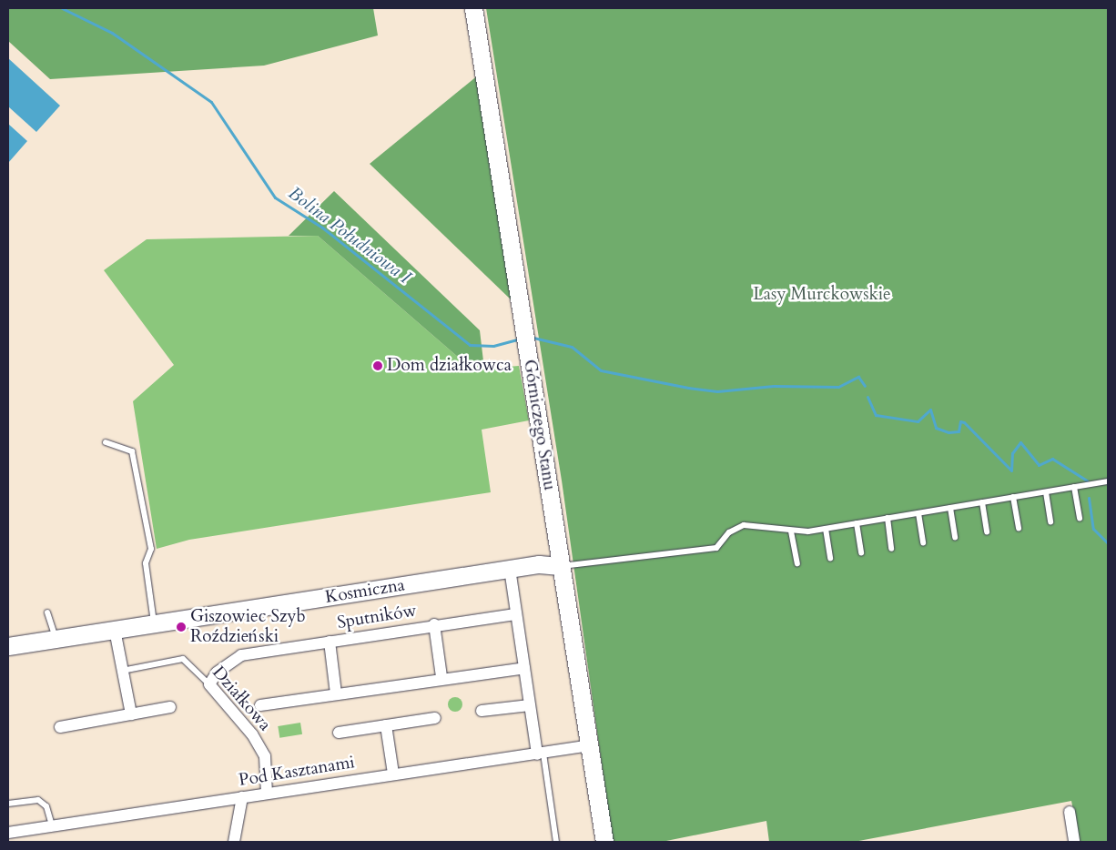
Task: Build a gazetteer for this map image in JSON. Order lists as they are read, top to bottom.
{
  "streets": {
    "street": [
      "Górniczego Stanu",
      "Kosmiczna",
      "Sputników",
      "Działkowa",
      "Pod Kasztanami"
    ]
  },
  "crossings": [
    ["Górniczego Stanu", "Kosmiczna"],
    ["Górniczego Stanu", "Pod Kasztanami"],
    ["Sputników", "Działkowa"],
    ["Działkowa", "Pod Kasztanami"]
  ],
  "water": ["Bolina Południowa I"],
  "parks": ["Lasy Murckowskie"],
  "places": ["Dom działkowca", "Giszowiec Szyb Roździeński"]
}
